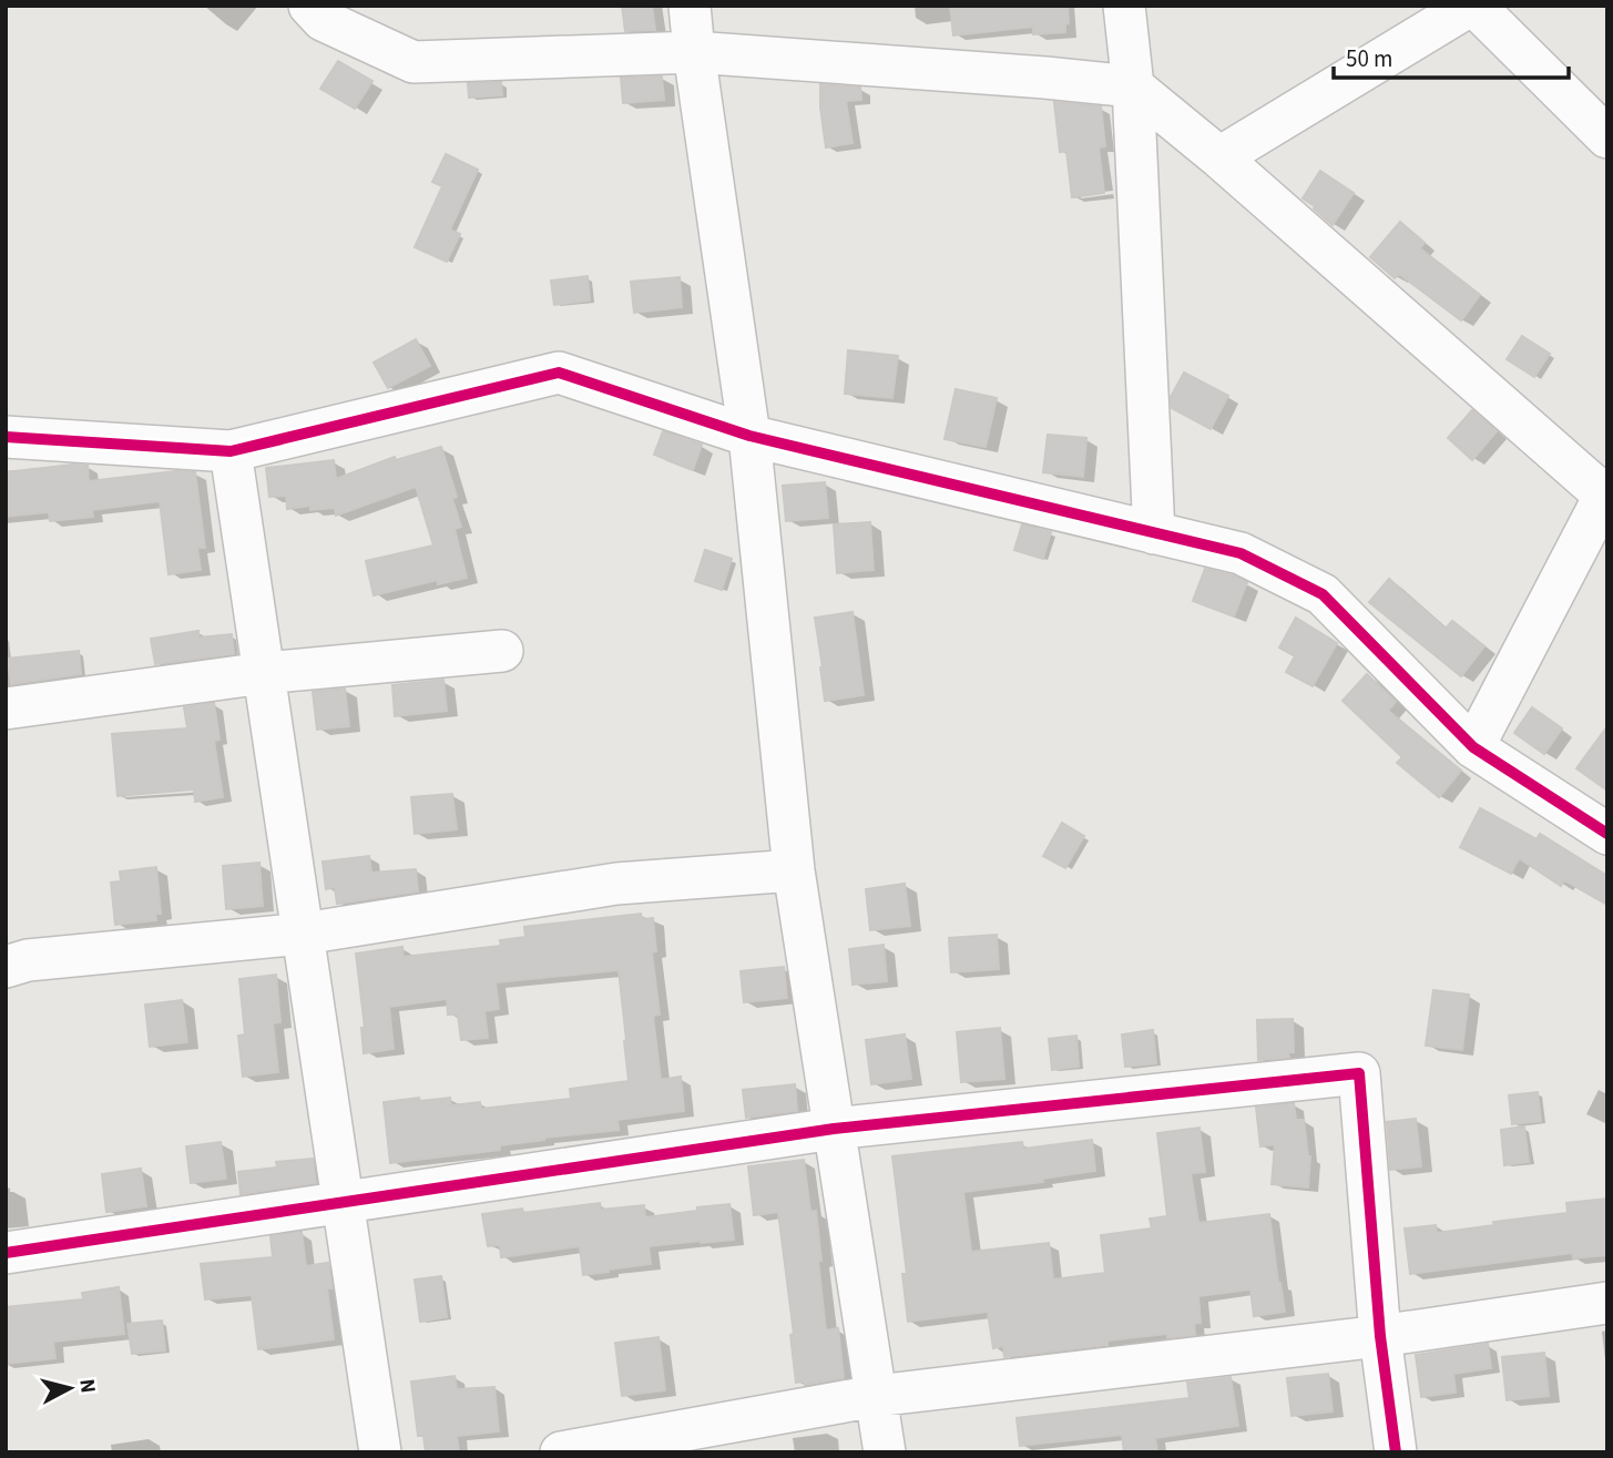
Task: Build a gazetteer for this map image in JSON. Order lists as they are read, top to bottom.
{
  "scale_bar": "50 m",
  "north": "right"
}
